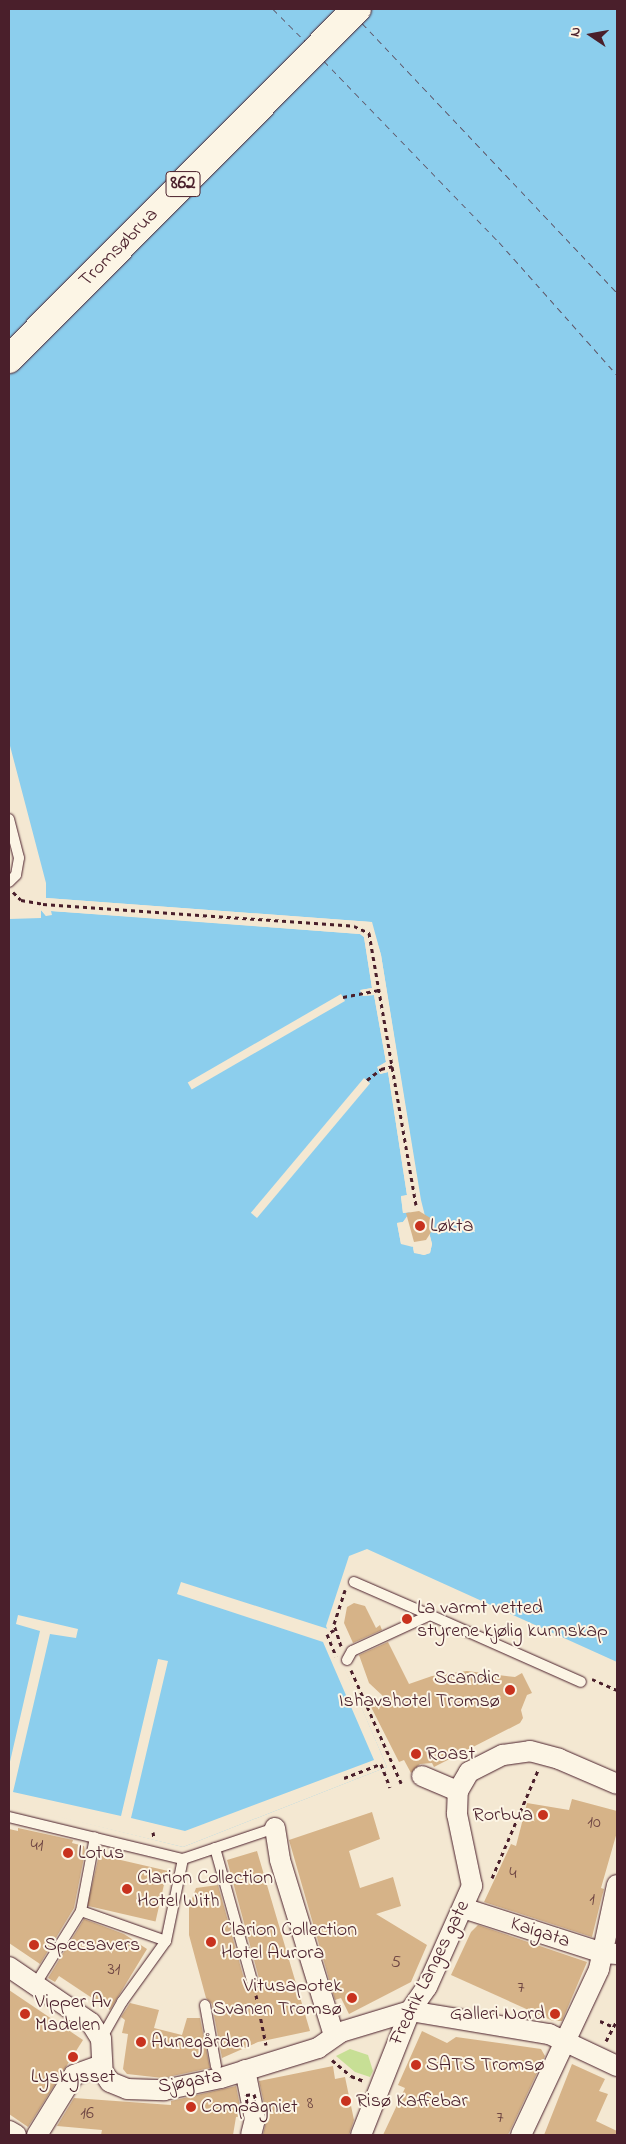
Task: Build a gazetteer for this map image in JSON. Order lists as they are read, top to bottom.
{
  "streets": {
    "main road": ["862", "Tromsøbrua"],
    "street": ["Kaigata", "Fredrik Langes gate", "Sjøgata"]
  },
  "crossings": [
    ["Kaigata", "Fredrik Langes gate"],
    ["Fredrik Langes gate", "Sjøgata"]
  ],
  "places": [
    "Løkta",
    "La varmt vetted styrene kjølig kunnskap",
    "Scandic Ishavshotel Tromsø",
    "Roast",
    "Rorbua",
    "Lotus",
    "Clarion Collection Hotel With",
    "Clarion Collection Hotel Aurora",
    "Specsavers",
    "Vitusapotek Svanen Tromsø",
    "Vipper Av Madelen",
    "Galleri Nord",
    "Aunegården",
    "Lyskysset",
    "SATS Tromsø",
    "Risø Kaffebar",
    "Compagniet"
  ],
  "house_numbers": [
    "10",
    "41",
    "4",
    "1",
    "5",
    "31",
    "7",
    "8",
    "16",
    "7"
  ],
  "north": "left"
}
